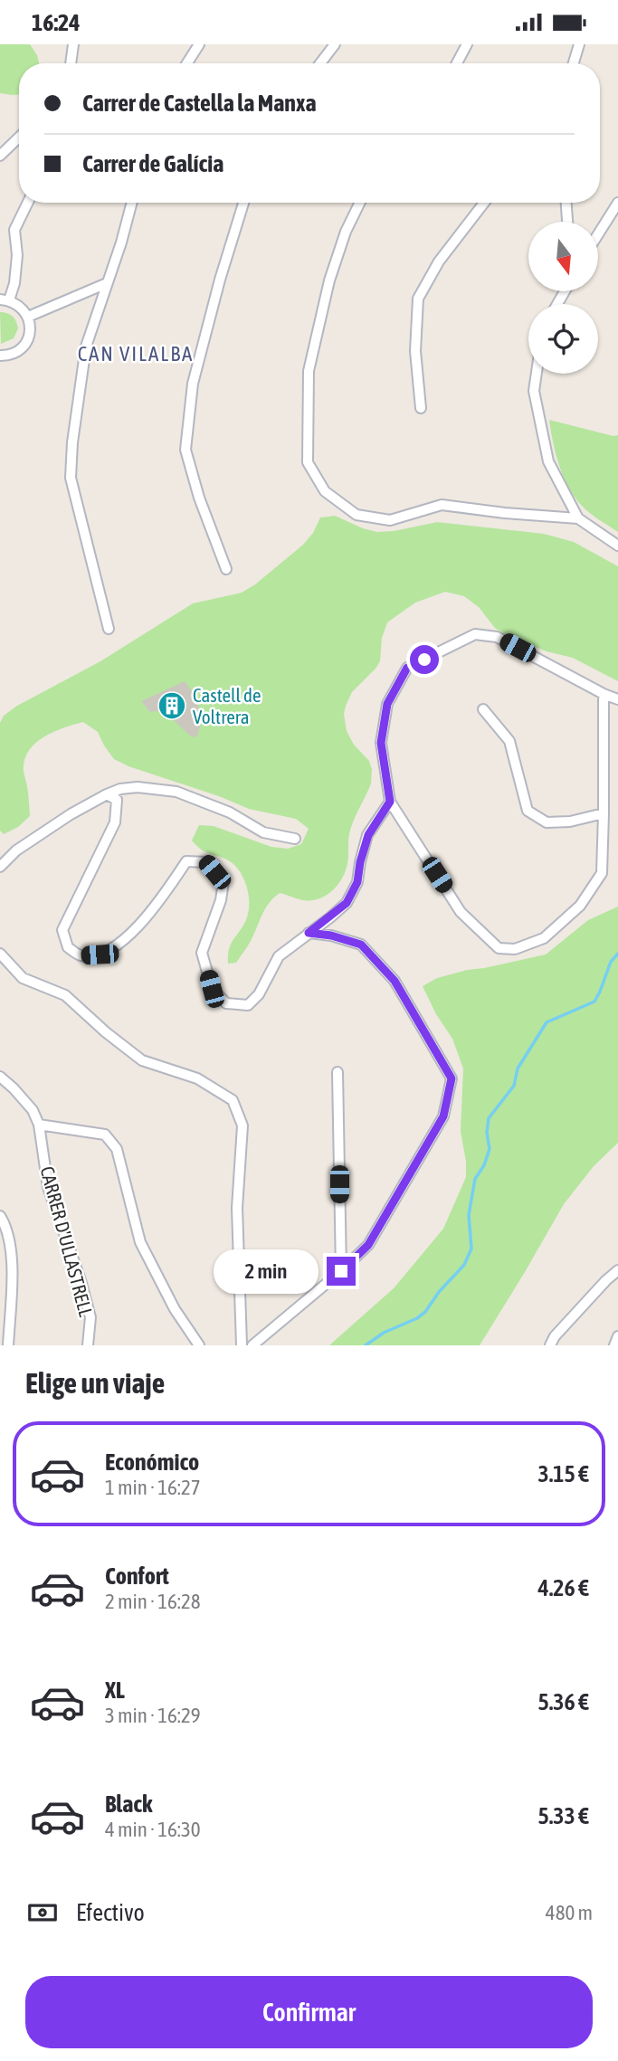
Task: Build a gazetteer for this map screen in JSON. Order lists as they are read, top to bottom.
{
  "streets": {
    "street": ["CARRER D'ULLASTRELL"]
  },
  "districts": ["CAN VILALBA"],
  "places": {
    "building": ["Castell de Voltrera"]
  },
  "north": "bottom",
  "page": {
    "status": "16:24",
    "banner": ["Carrer de Castella la Manxa", "Carrer de Galícia"],
    "bubble": "2 min",
    "heading": "Elige un viaje",
    "list": [
      {
        "name": "Económico",
        "note": "1 min · 16:27",
        "value": "3.15 €"
      },
      {
        "name": "Confort",
        "note": "2 min · 16:28",
        "value": "4.26 €"
      },
      {
        "name": "XL",
        "note": "3 min · 16:29",
        "value": "5.36 €"
      },
      {
        "name": "Black",
        "note": "4 min · 16:30",
        "value": "5.33 €"
      }
    ],
    "pay": ["Efectivo", "480 m"],
    "buttons": "Confirmar"
  }
}
